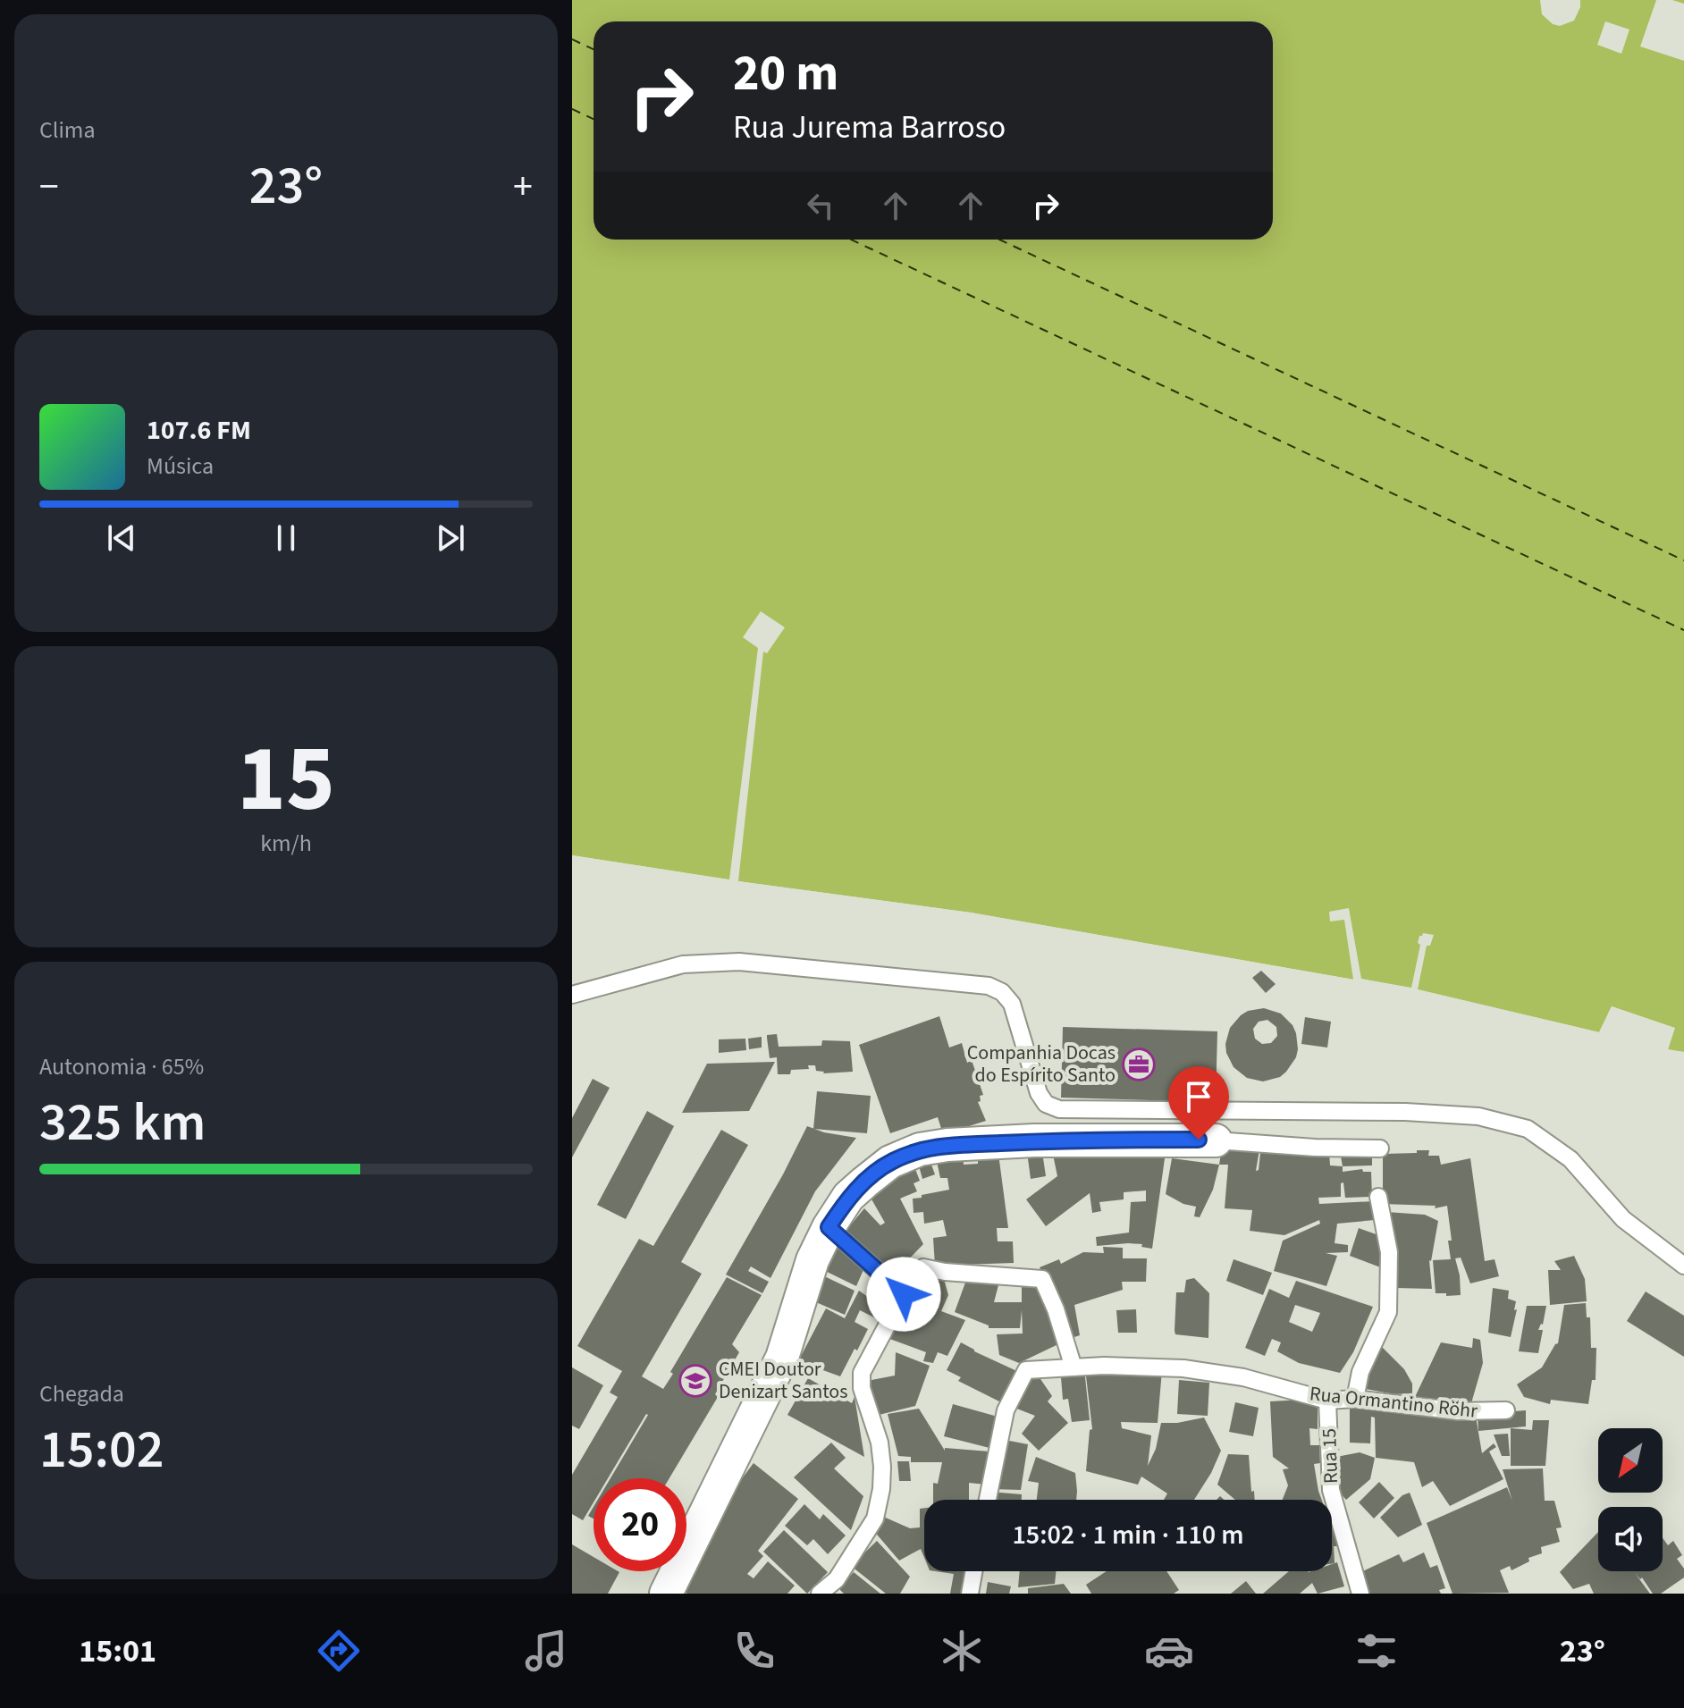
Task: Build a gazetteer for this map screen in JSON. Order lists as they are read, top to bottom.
{
  "streets": {
    "lane": ["Rua Ormantino Röhr", "Rua 15"]
  },
  "crossings": [
    ["Rua Ormantino Röhr", "Rua 15"]
  ],
  "places": {
    "office": ["Companhia Docas do Espírito Santo"],
    "school or university": ["CMEI Doutor Denizart Santos"]
  },
  "north": "bottom left",
  "page": {
    "tile": [
      "Clima",
      ["15", "km/h"],
      ["Autonomia · 65%", "325 km"],
      ["Chegada", "15:02"]
    ],
    "turn": ["20 m", "Rua Jurema Barroso"],
    "heat": ["−", "23°", "+"],
    "song": ["107.6 FM", "Música"],
    "limit": "20",
    "trip": "15:02 · 1 min · 110 m",
    "tabs": ["15:01", "23°"]
  }
}
